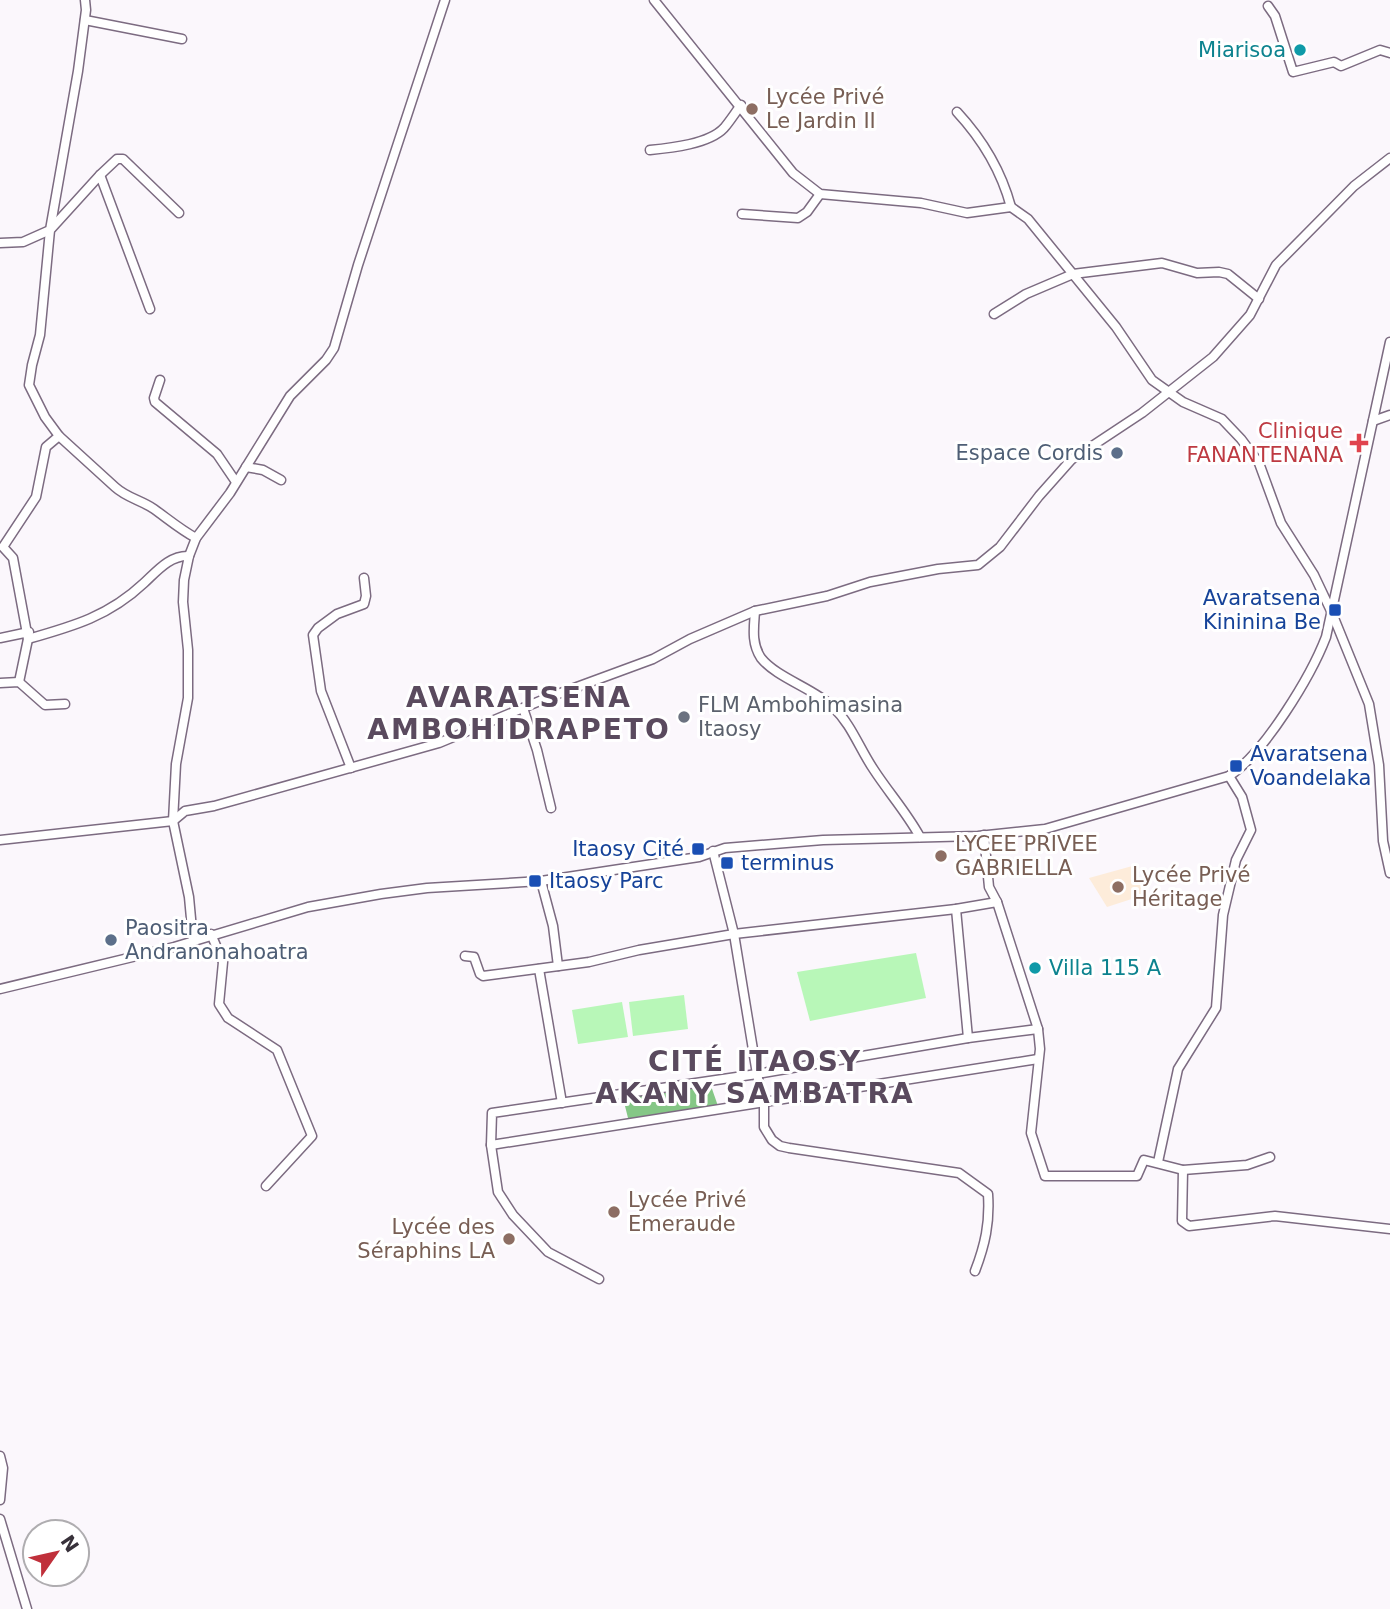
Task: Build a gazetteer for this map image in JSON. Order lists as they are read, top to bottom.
{
  "districts": ["AVARATSENA AMBOHIDRAPETO", "CITÉ ITAOSY AKANY SAMBATRA"],
  "places": {
    "other": [
      "Miarisoa",
      "Lycée Privé Le Jardin II",
      "Espace Cordis",
      "FLM Ambohimasina Itaosy",
      "LYCEE PRIVEE GABRIELLA",
      "Lycée Privé Héritage",
      "Paositra Andranonahoatra",
      "Villa 115 A",
      "Lycée Privé Emeraude",
      "Lycée des Séraphins LA"
    ],
    "health": ["Clinique FANANTENANA"],
    "transit": [
      "Avaratsena Kininina Be",
      "Avaratsena Voandelaka",
      "Itaosy Cité",
      "terminus",
      "Itaosy Parc"
    ]
  },
  "north": "top right"
}
